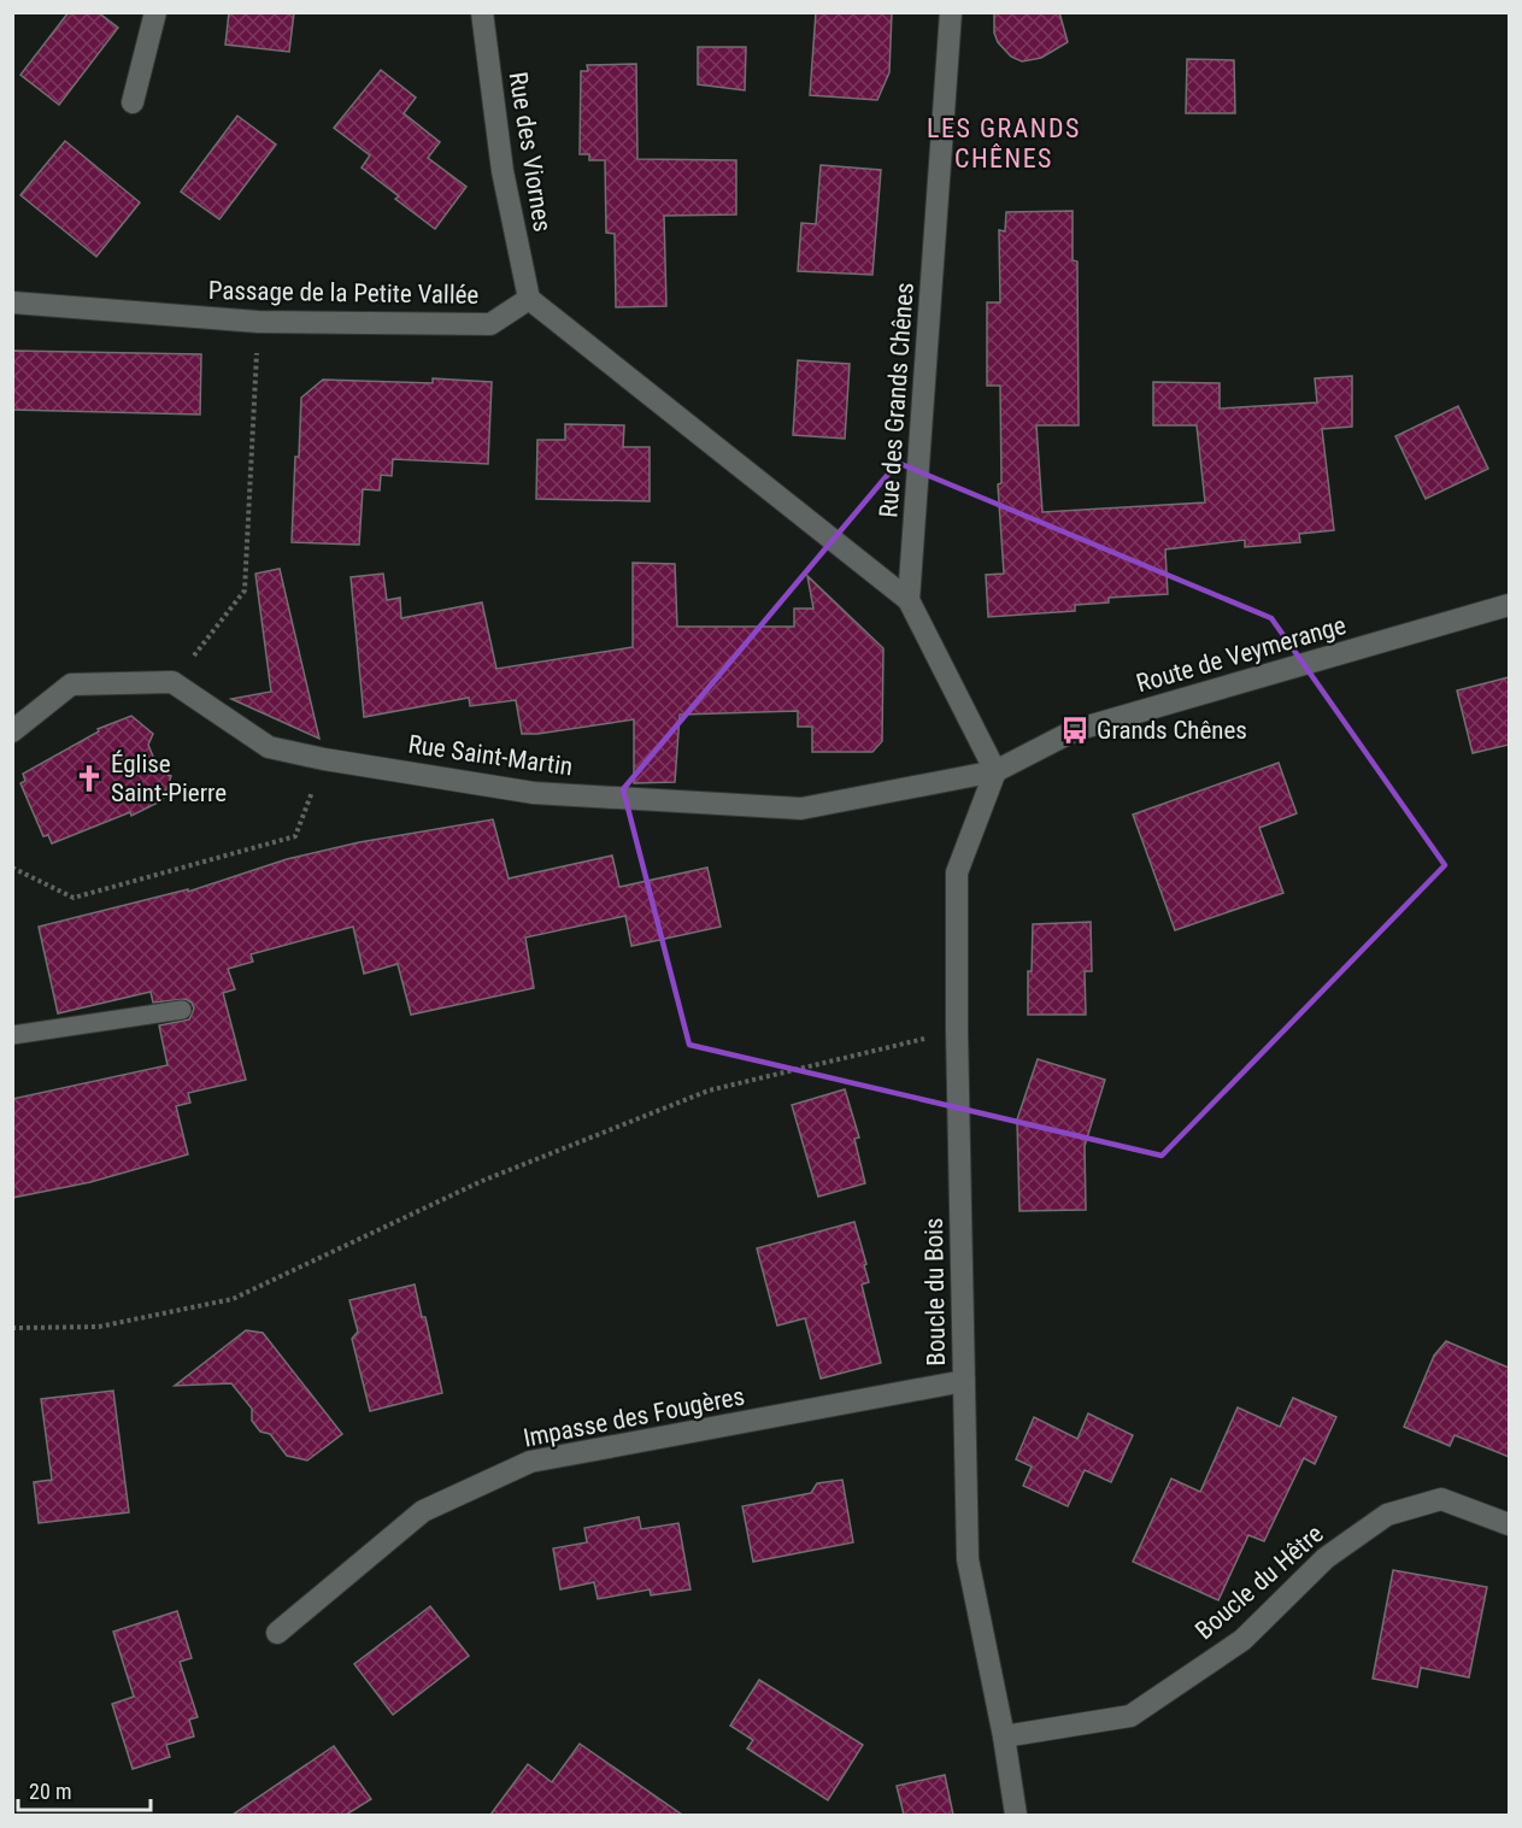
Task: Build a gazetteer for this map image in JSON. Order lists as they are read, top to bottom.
{
  "streets": {
    "street": [
      "Rue des Viornes",
      "Passage de la Petite Vallée",
      "Rue des Grands Chênes",
      "Route de Veymerange",
      "Rue Saint-Martin",
      "Boucle du Bois",
      "Impasse des Fougères",
      "Boucle du Hêtre"
    ]
  },
  "crossings": [
    ["Rue des Viornes", "Passage de la Petite Vallée"],
    ["Route de Veymerange", "Rue Saint-Martin"],
    ["Route de Veymerange", "Boucle du Bois"],
    ["Rue Saint-Martin", "Boucle du Bois"],
    ["Boucle du Bois", "Impasse des Fougères"],
    ["Boucle du Bois", "Boucle du Hêtre"]
  ],
  "districts": ["LES GRANDS CHÊNES"],
  "places": {
    "bus stop": ["Grands Chênes"],
    "church": ["Église Saint-Pierre"]
  },
  "scale_bar": "20 m"
}
